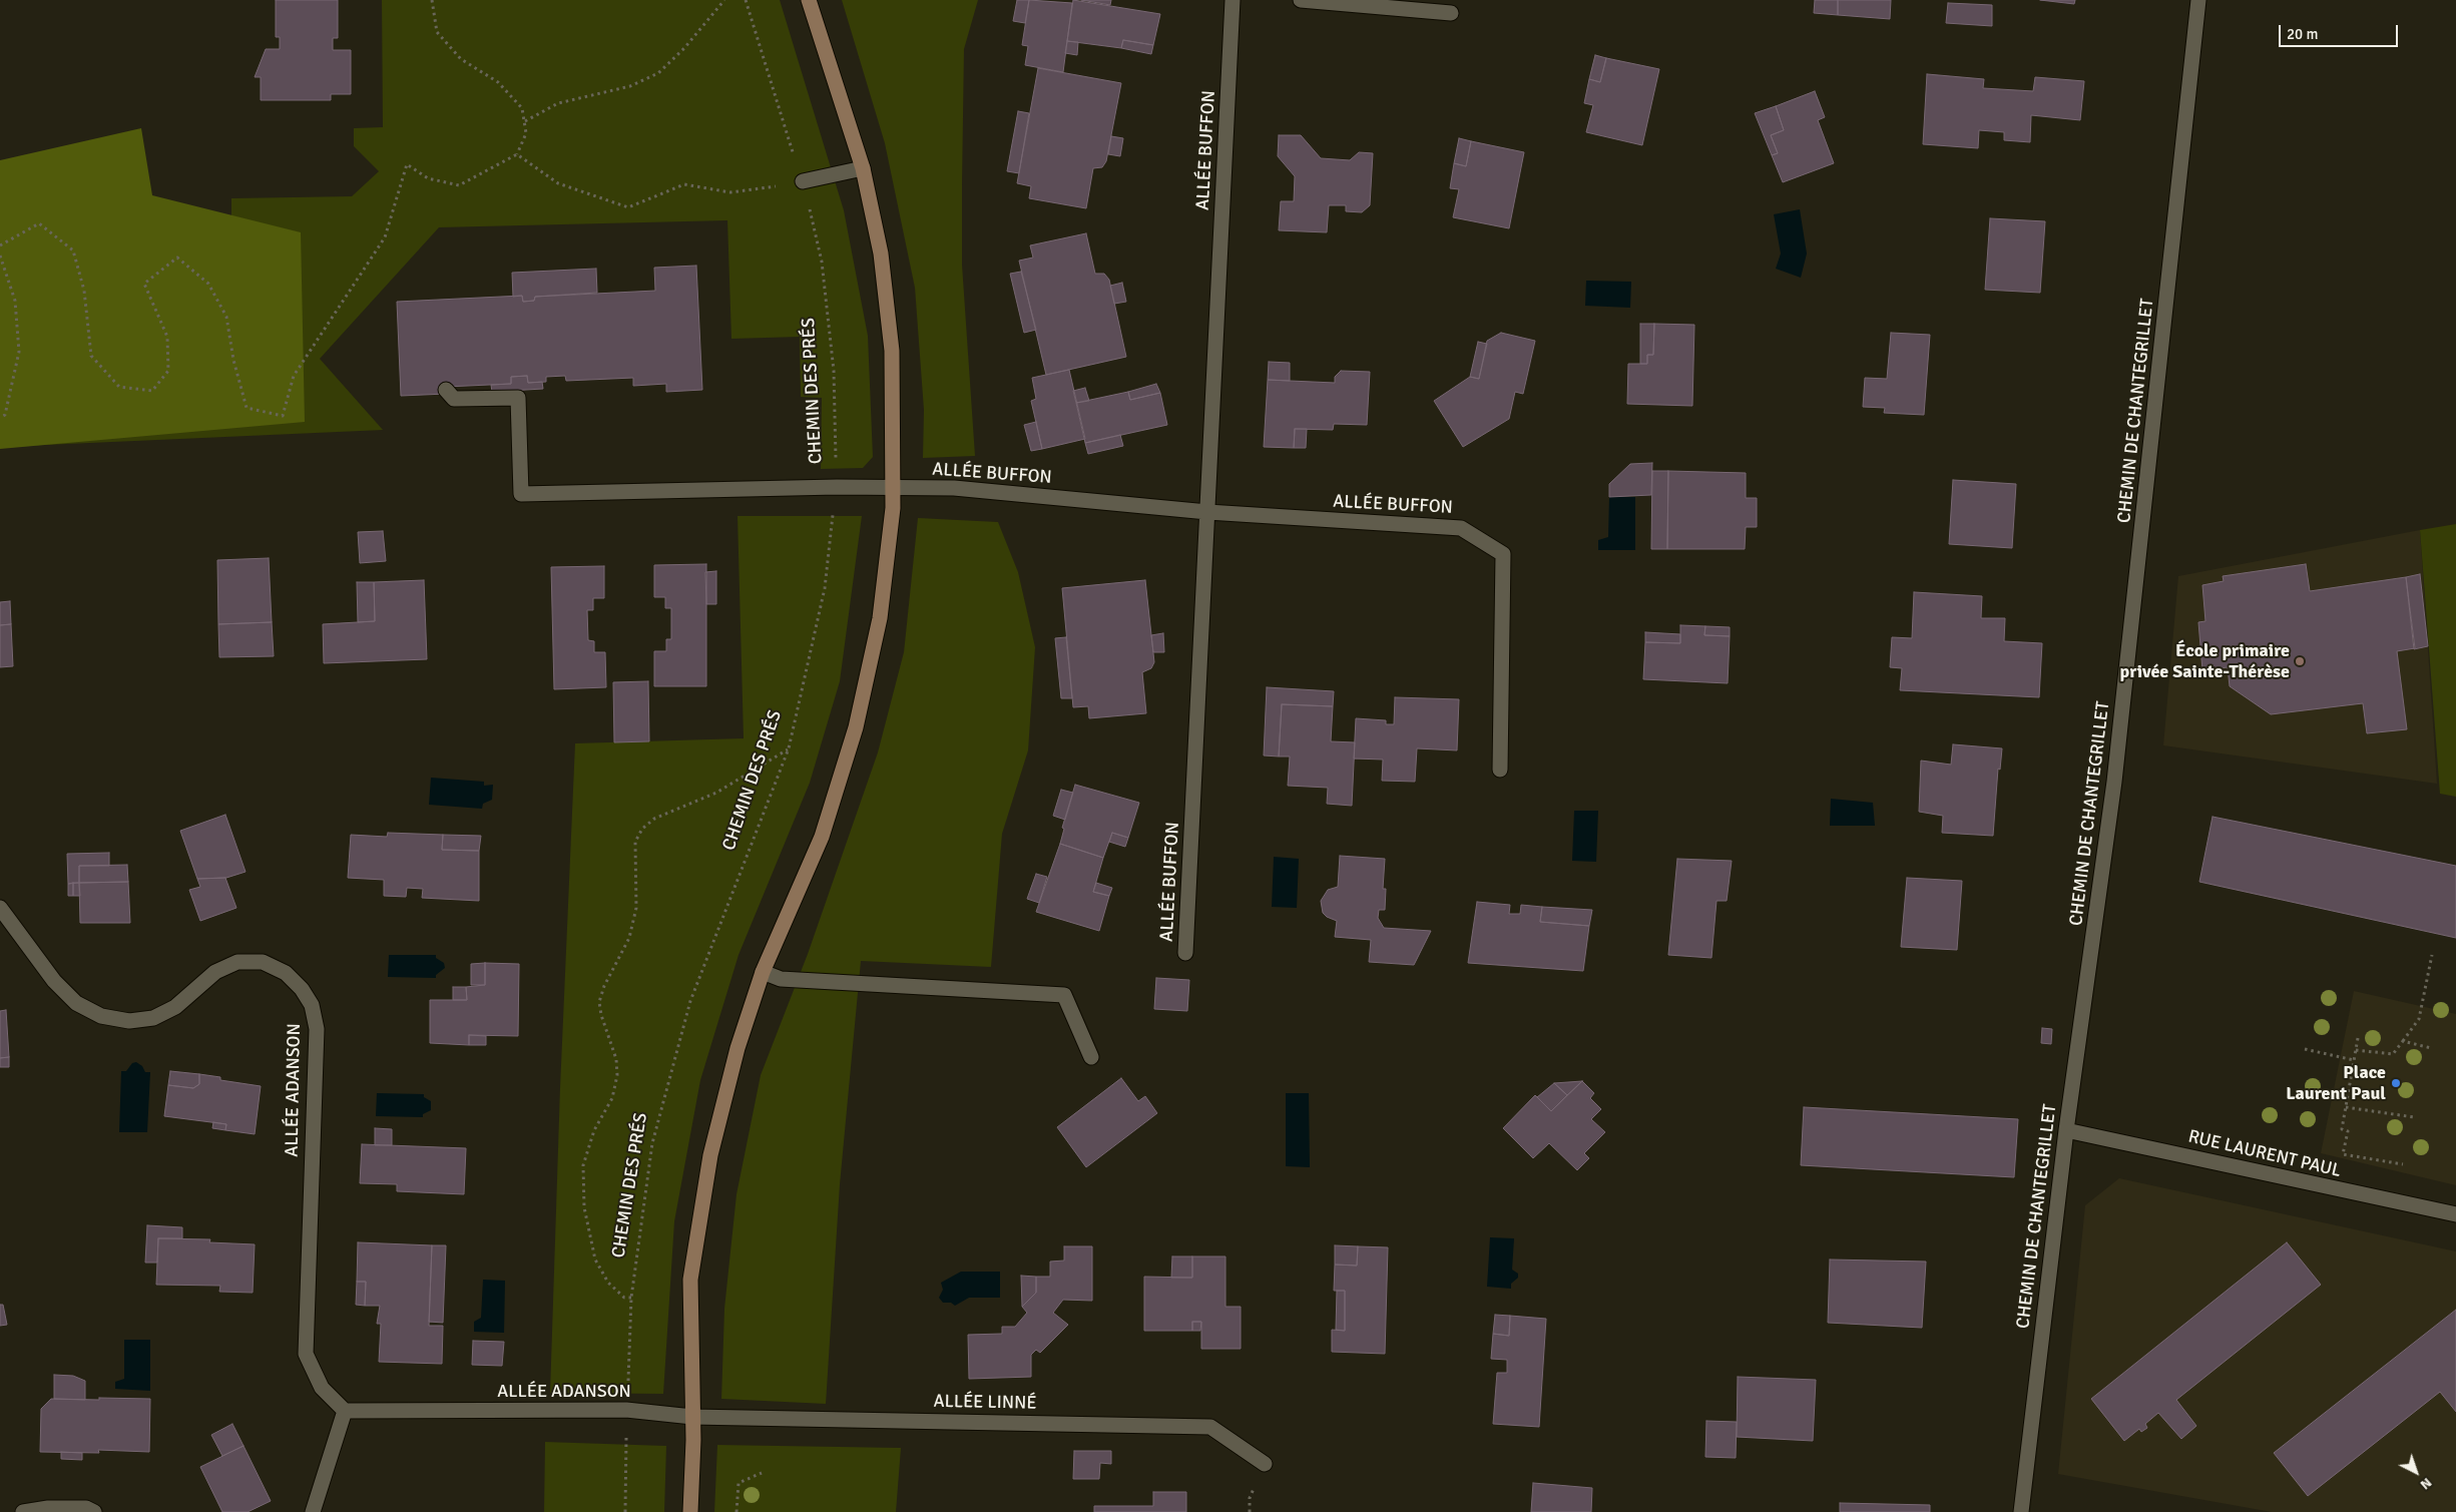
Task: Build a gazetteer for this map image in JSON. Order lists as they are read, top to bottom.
{
  "streets": {
    "street": [
      "ALLÉE BUFFON",
      "CHEMIN DE CHANTEGRILLET",
      "ALLÉE ADANSON",
      "RUE LAURENT PAUL",
      "ALLÉE LINNÉ"
    ],
    "path": ["CHEMIN DES PRÉS"]
  },
  "crossings": [
    ["ALLÉE BUFFON", "CHEMIN DES PRÉS"],
    ["CHEMIN DES PRÉS", "ALLÉE ADANSON"],
    ["CHEMIN DE CHANTEGRILLET", "RUE LAURENT PAUL"],
    ["ALLÉE ADANSON", "ALLÉE LINNÉ"]
  ],
  "places": ["École primaire privée Sainte-Thérèse", "Place Laurent Paul"],
  "scale_bar": "20 m",
  "north": "bottom right"
}
